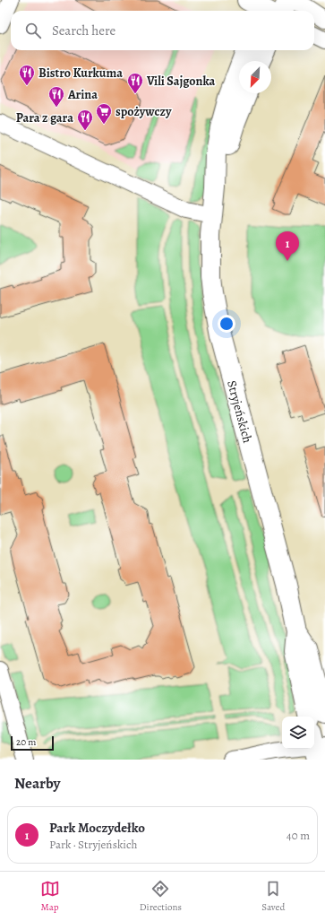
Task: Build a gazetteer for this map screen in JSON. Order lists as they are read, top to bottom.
{
  "streets": {
    "street": ["Stryjeńskich"]
  },
  "places": {
    "restaurant": [
      "Bistro Kurkuma",
      "Vili Sajgonka",
      "Arina",
      "Para z gara"
    ],
    "supermarket": ["spożywczy"]
  },
  "scale_bar": "20 m",
  "north": "bottom left",
  "page": {
    "search": "Search here",
    "pins": "1",
    "scale": "20 m",
    "heading": "Nearby",
    "list": [
      {
        "mark": "1",
        "name": "Park Moczydełko",
        "note": "Park · Stryjeńskich",
        "value": "40 m"
      }
    ],
    "nav": ["Map", "Directions", "Saved"]
  }
}
